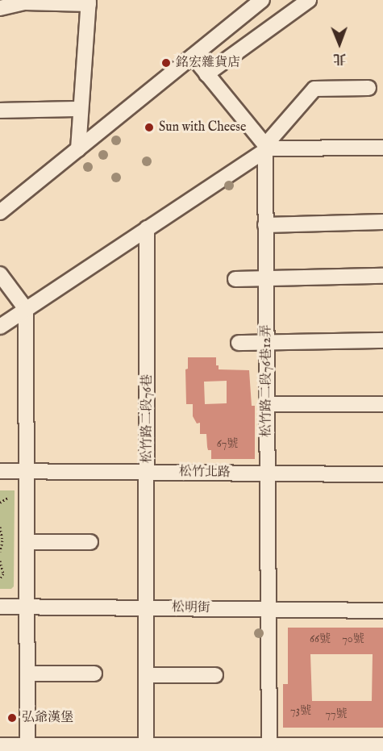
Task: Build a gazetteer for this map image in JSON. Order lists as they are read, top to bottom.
{
  "streets": {
    "street": [
      "松竹路二段76巷12弄",
      "松竹路二段76巷",
      "松竹北路",
      "松明街"
    ]
  },
  "crossings": [
    ["松竹路二段76巷12弄", "松竹北路"],
    ["松竹路二段76巷12弄", "松明街"],
    ["松竹路二段76巷", "松竹北路"],
    ["松竹路二段76巷", "松明街"]
  ],
  "places": ["銘宏雜貨店", "Sun with Cheese", "弘爺漢堡"],
  "house_numbers": [
    "67號",
    "66號",
    "70號",
    "73號",
    "77號"
  ],
  "north": "bottom"
}
